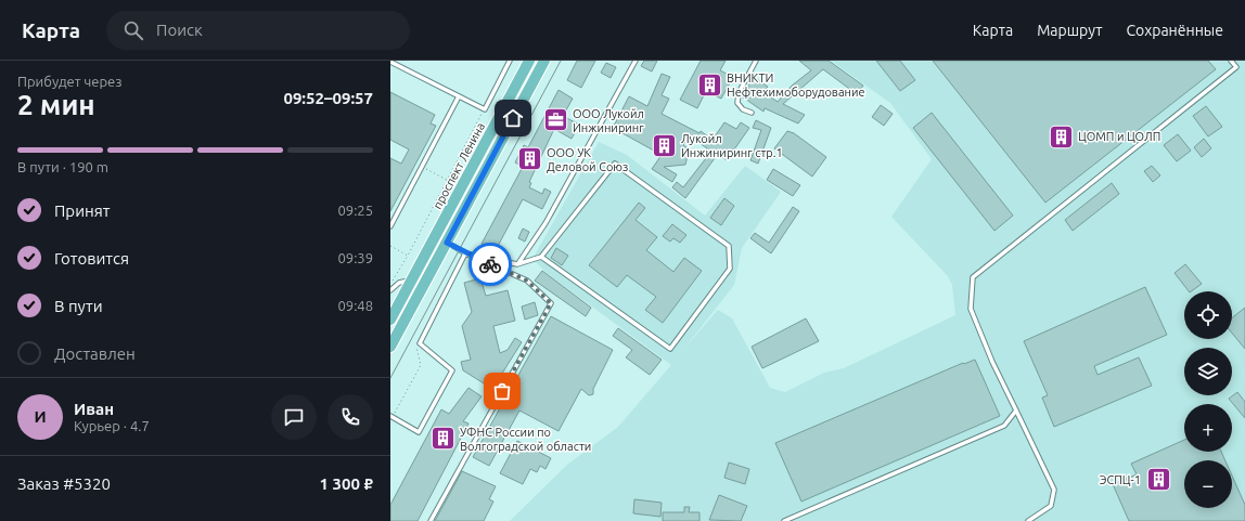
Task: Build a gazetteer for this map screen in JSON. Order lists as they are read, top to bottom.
{
  "streets": {
    "main road": ["проспект Ленина"]
  },
  "places": {
    "building": [
      "ВНИКТИ Нефтехимоборудование",
      "ЦОМП и ЦОЛП",
      "Лукойл Инжиниринг стр.1",
      "ООО УК Деловой Союз",
      "УФНС России по Волгоградской области",
      "ЭСПЦ-1"
    ],
    "office": ["ООО Лукойл Инжиниринг"]
  },
  "page": {
    "header": "Карта",
    "search": "Поиск",
    "nav": ["Карта", "Маршрут", "Сохранённые"],
    "heading": ["2 мин", "Прибудет через", "09:52–09:57"],
    "panel": [
      "Иван",
      "Курьер · 4.7",
      "Заказ #5320",
      "1 300 ₽"
    ],
    "bar": "В пути · 190 m",
    "list": [
      ["Принят", "09:25"],
      ["Готовится", "09:39"],
      ["В пути", "09:48"],
      "Доставлен"
    ],
    "map_buttons": ["+", "−"],
    "round": "И"
  }
}
